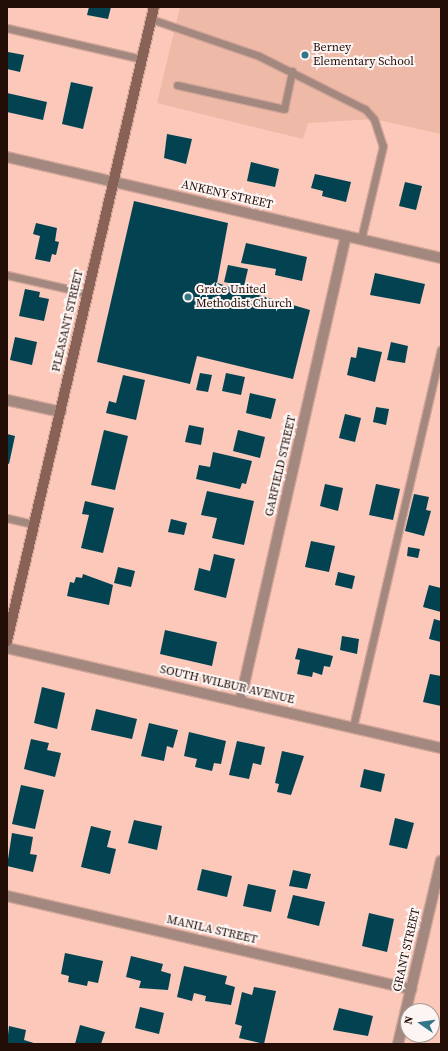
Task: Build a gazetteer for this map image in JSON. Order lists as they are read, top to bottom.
{
  "streets": {
    "main road": ["PLEASANT STREET"],
    "street": [
      "ANKENY STREET",
      "GARFIELD STREET",
      "SOUTH WILBUR AVENUE",
      "MANILA STREET",
      "GRANT STREET"
    ]
  },
  "crossings": [
    ["ANKENY STREET", "PLEASANT STREET"],
    ["ANKENY STREET", "GARFIELD STREET"],
    ["GARFIELD STREET", "SOUTH WILBUR AVENUE"],
    ["MANILA STREET", "GRANT STREET"]
  ],
  "places": ["Berney Elementary School", "Grace United Methodist Church"],
  "north": "left"
}
